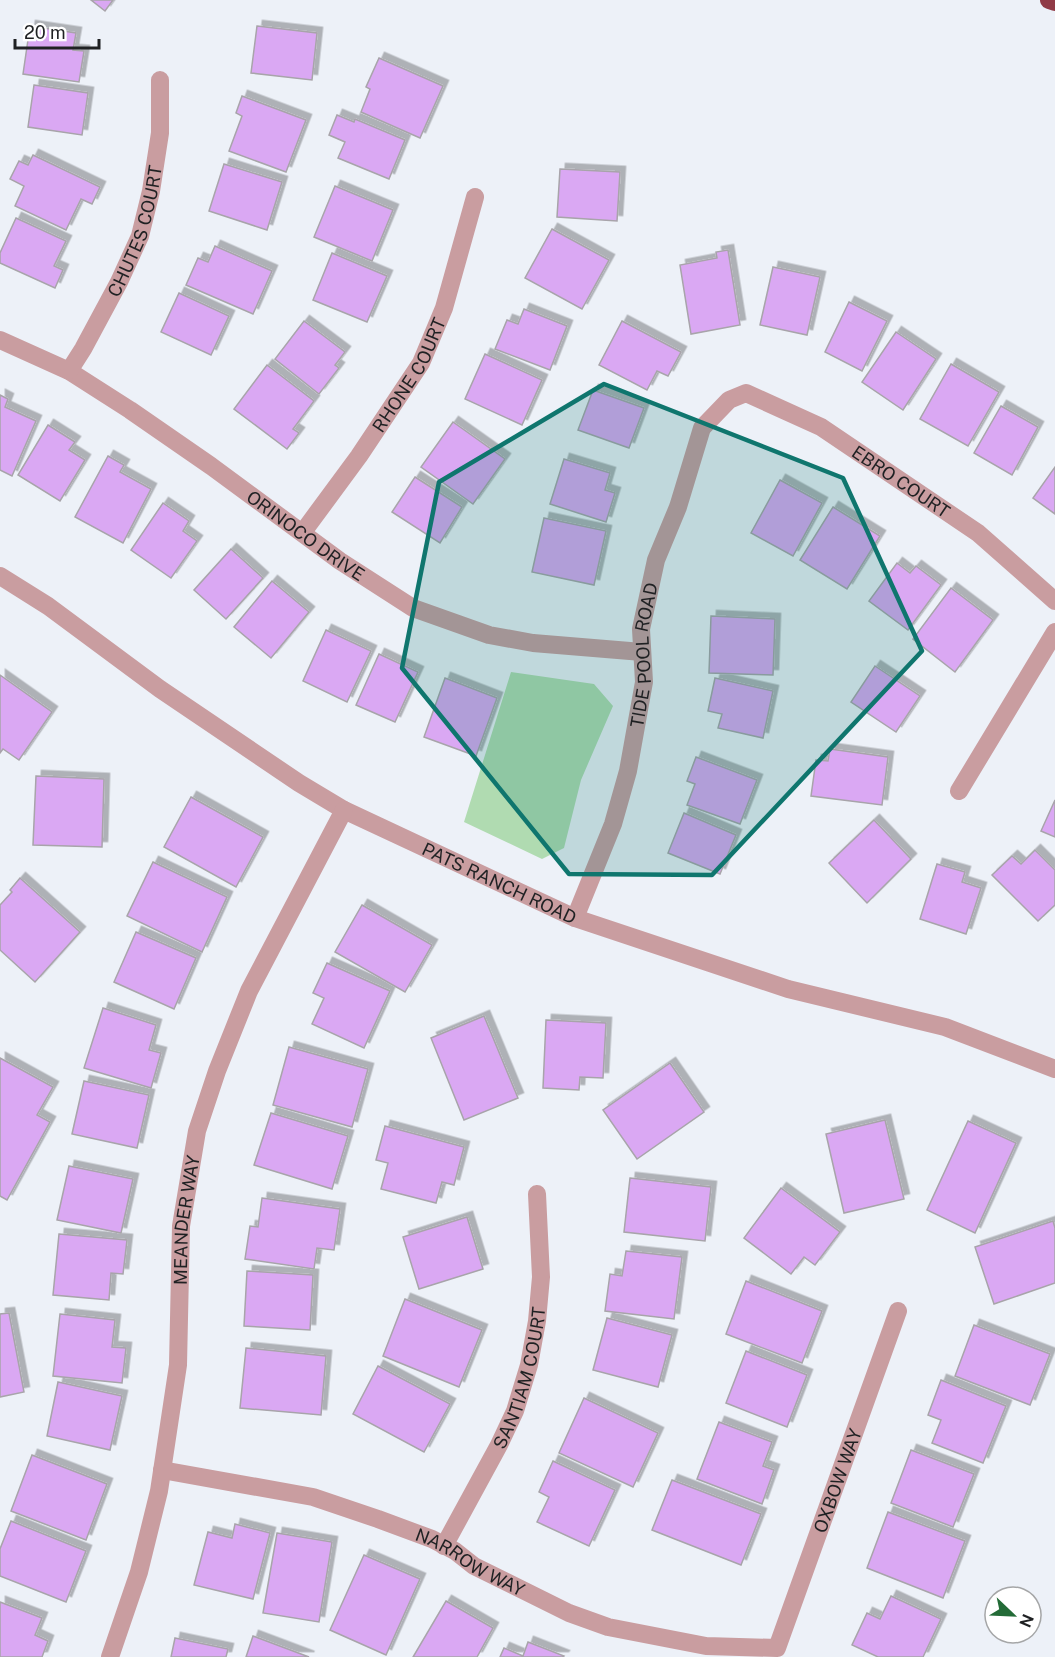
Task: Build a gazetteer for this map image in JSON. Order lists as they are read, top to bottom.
{
  "streets": {
    "street": [
      "CHUTES COURT",
      "RHONE COURT",
      "EBRO COURT",
      "ORINOCO DRIVE",
      "TIDE POOL ROAD",
      "PATS RANCH ROAD",
      "MEANDER WAY",
      "SANTIAM COURT",
      "OXBOW WAY",
      "NARROW WAY"
    ]
  },
  "crossings": [
    ["CHUTES COURT", "ORINOCO DRIVE"],
    ["RHONE COURT", "ORINOCO DRIVE"],
    ["EBRO COURT", "TIDE POOL ROAD"],
    ["ORINOCO DRIVE", "TIDE POOL ROAD"],
    ["TIDE POOL ROAD", "PATS RANCH ROAD"],
    ["PATS RANCH ROAD", "MEANDER WAY"],
    ["MEANDER WAY", "NARROW WAY"],
    ["SANTIAM COURT", "NARROW WAY"],
    ["OXBOW WAY", "NARROW WAY"]
  ],
  "scale_bar": "20 m",
  "north": "bottom right"
}
